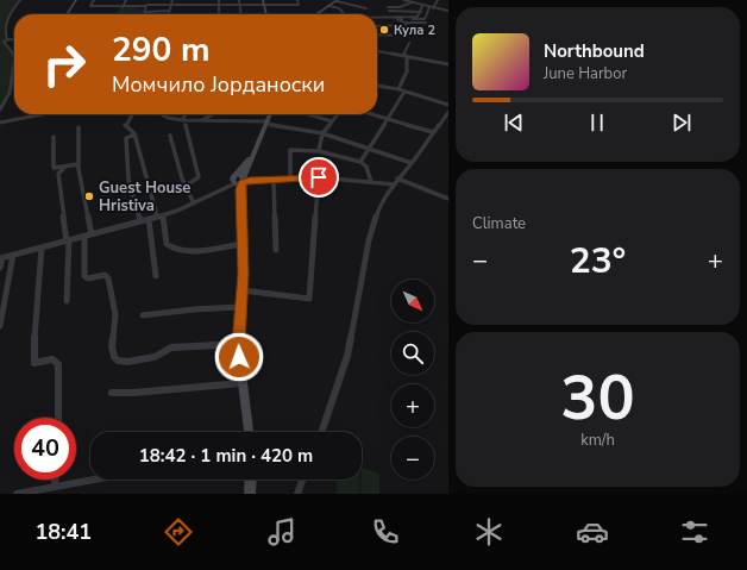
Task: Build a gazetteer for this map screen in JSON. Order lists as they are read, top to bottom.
{
  "places": ["Кула 2", "Guest House Hristiva"],
  "north": "bottom right",
  "page": {
    "turn": ["290 m", "Момчило Јорданоски"],
    "song": ["Northbound", "June Harbor"],
    "tile": [
      "Climate",
      ["30", "km/h"]
    ],
    "heat": ["−", "23°", "+"],
    "map_buttons": ["+", "−"],
    "limit": "40",
    "trip": "18:42 · 1 min · 420 m",
    "tabs": "18:41"
  }
}
